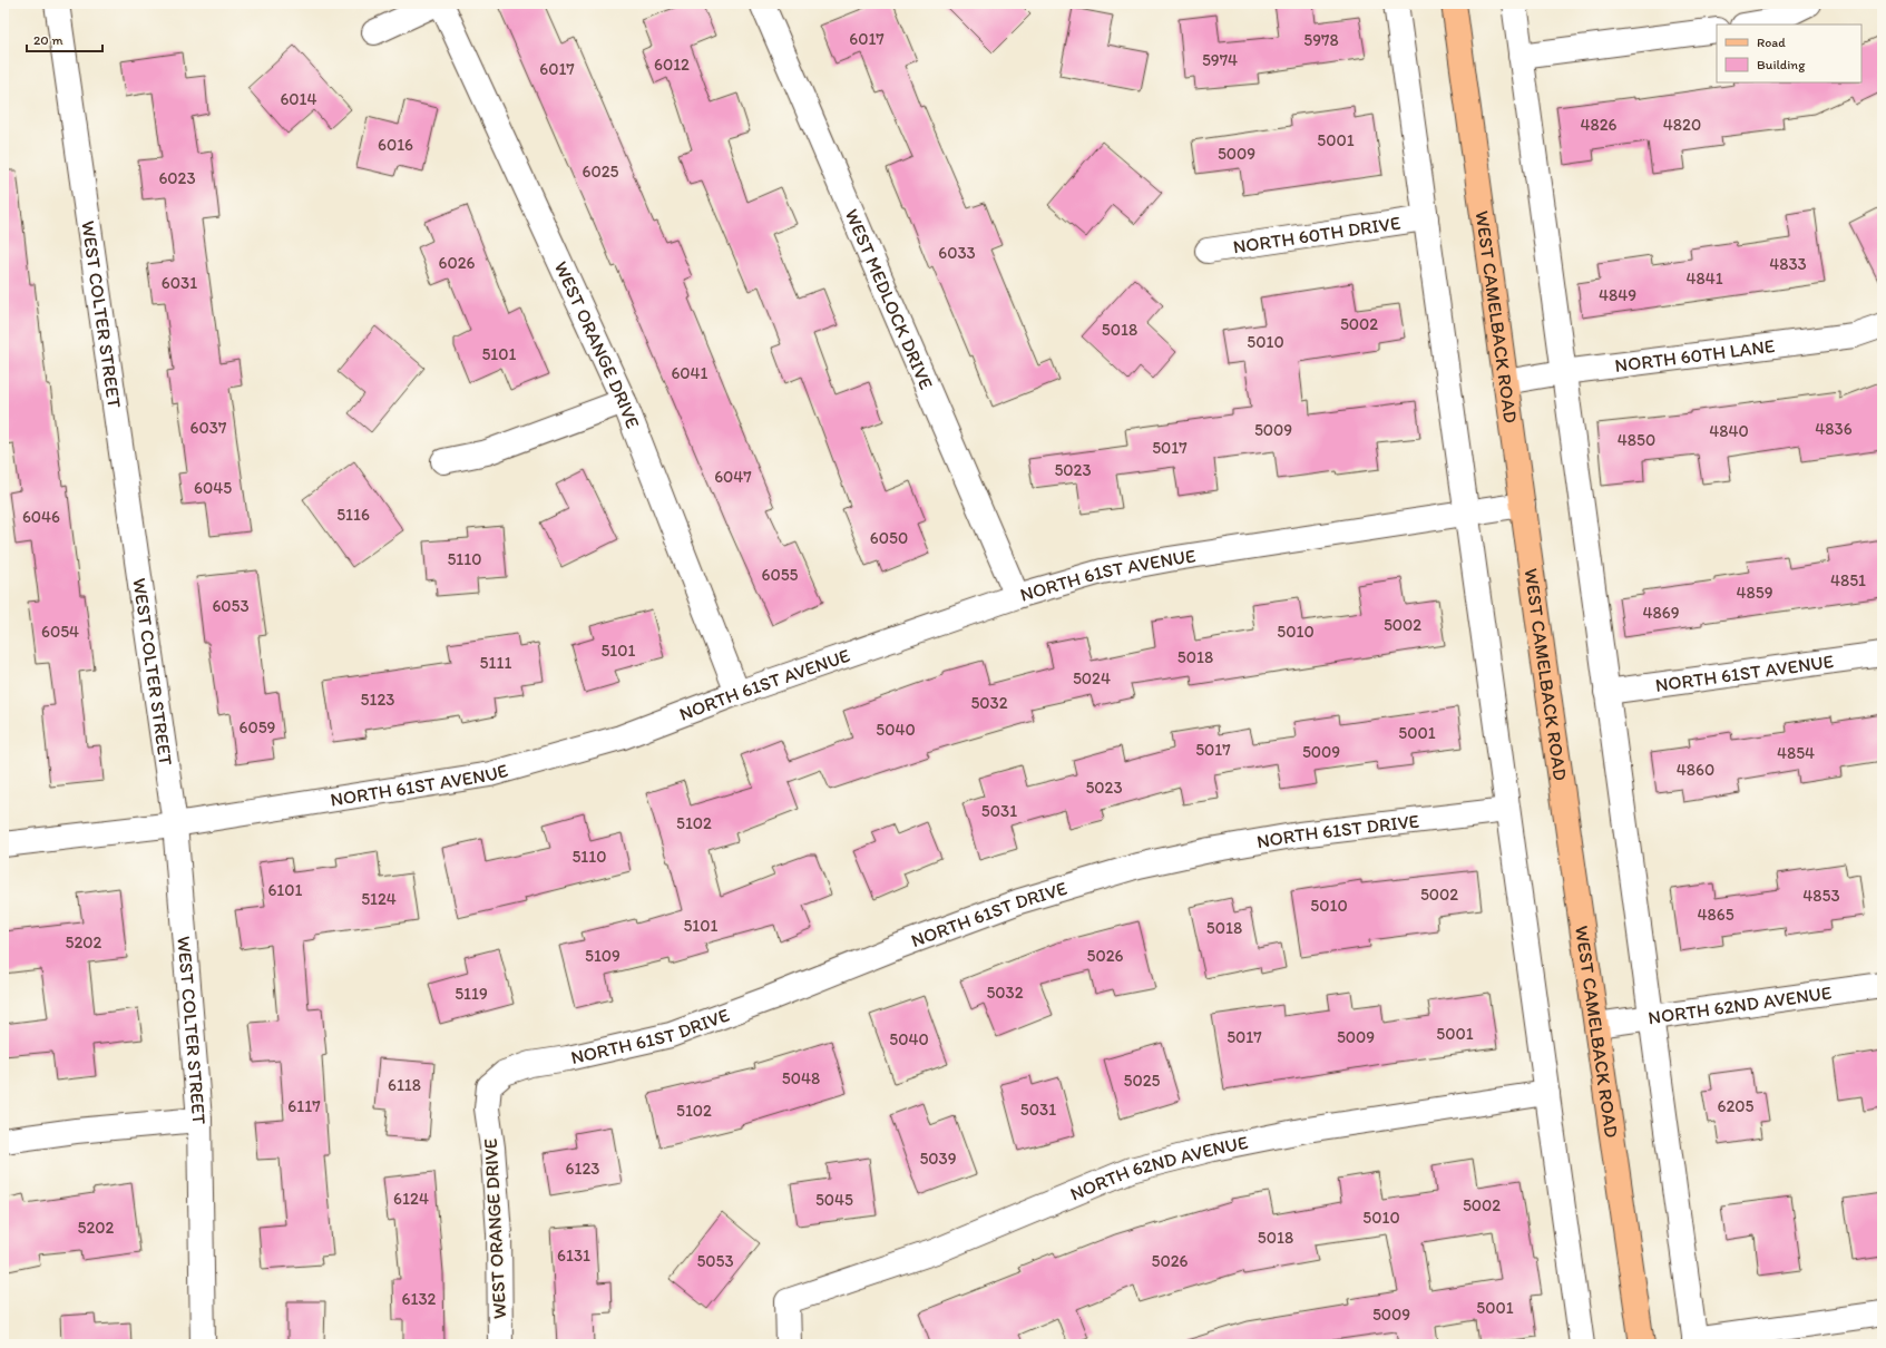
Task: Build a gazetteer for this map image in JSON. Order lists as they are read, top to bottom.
{
  "streets": {
    "main road": ["WEST CAMELBACK ROAD"],
    "street": [
      "NORTH 60TH DRIVE",
      "WEST MEDLOCK DRIVE",
      "WEST COLTER STREET",
      "WEST ORANGE DRIVE",
      "NORTH 60TH LANE",
      "NORTH 61ST AVENUE",
      "NORTH 61ST DRIVE",
      "NORTH 62ND AVENUE"
    ]
  },
  "crossings": [
    ["WEST MEDLOCK DRIVE", "NORTH 61ST AVENUE"],
    ["WEST COLTER STREET", "NORTH 61ST AVENUE"],
    ["WEST CAMELBACK ROAD", "NORTH 60TH LANE"],
    ["WEST CAMELBACK ROAD", "NORTH 61ST AVENUE"],
    ["WEST CAMELBACK ROAD", "NORTH 62ND AVENUE"],
    ["WEST ORANGE DRIVE", "NORTH 61ST AVENUE"],
    ["WEST ORANGE DRIVE", "NORTH 61ST DRIVE"]
  ],
  "house_numbers": [
    "6017",
    "5978",
    "5974",
    "6012",
    "6017",
    "6014",
    "4826",
    "4820",
    "5001",
    "6016",
    "5009",
    "6025",
    "6023",
    "6033",
    "6026",
    "4833",
    "4841",
    "6031",
    "4849",
    "5002",
    "5018",
    "5010",
    "5101",
    "6041",
    "6037",
    "4836",
    "5009",
    "4840",
    "4850",
    "5017",
    "5023",
    "6047",
    "6045",
    "5116",
    "6046",
    "6050",
    "5110",
    "6055",
    "4851",
    "4859",
    "6053",
    "4869",
    "5002",
    "6054",
    "5010",
    "5101",
    "5018",
    "5111",
    "5024",
    "5123",
    "5032",
    "6059",
    "5040",
    "5001",
    "5017",
    "5009",
    "4854",
    "4860",
    "5023",
    "5031",
    "5102",
    "5110",
    "6101",
    "5002",
    "4853",
    "5124",
    "5010",
    "4865",
    "5101",
    "5018",
    "5202",
    "5109",
    "5026",
    "5032",
    "5119",
    "5001",
    "5017",
    "5009",
    "5040",
    "5048",
    "5025",
    "6118",
    "6117",
    "6205",
    "5031",
    "5102",
    "5039",
    "6123",
    "6124",
    "5045",
    "5002",
    "5010",
    "5202",
    "5018",
    "6131",
    "5053",
    "5026",
    "6132",
    "5001",
    "5009"
  ],
  "legend": ["Road", "Building"],
  "scale_bar": "20 m"
}
